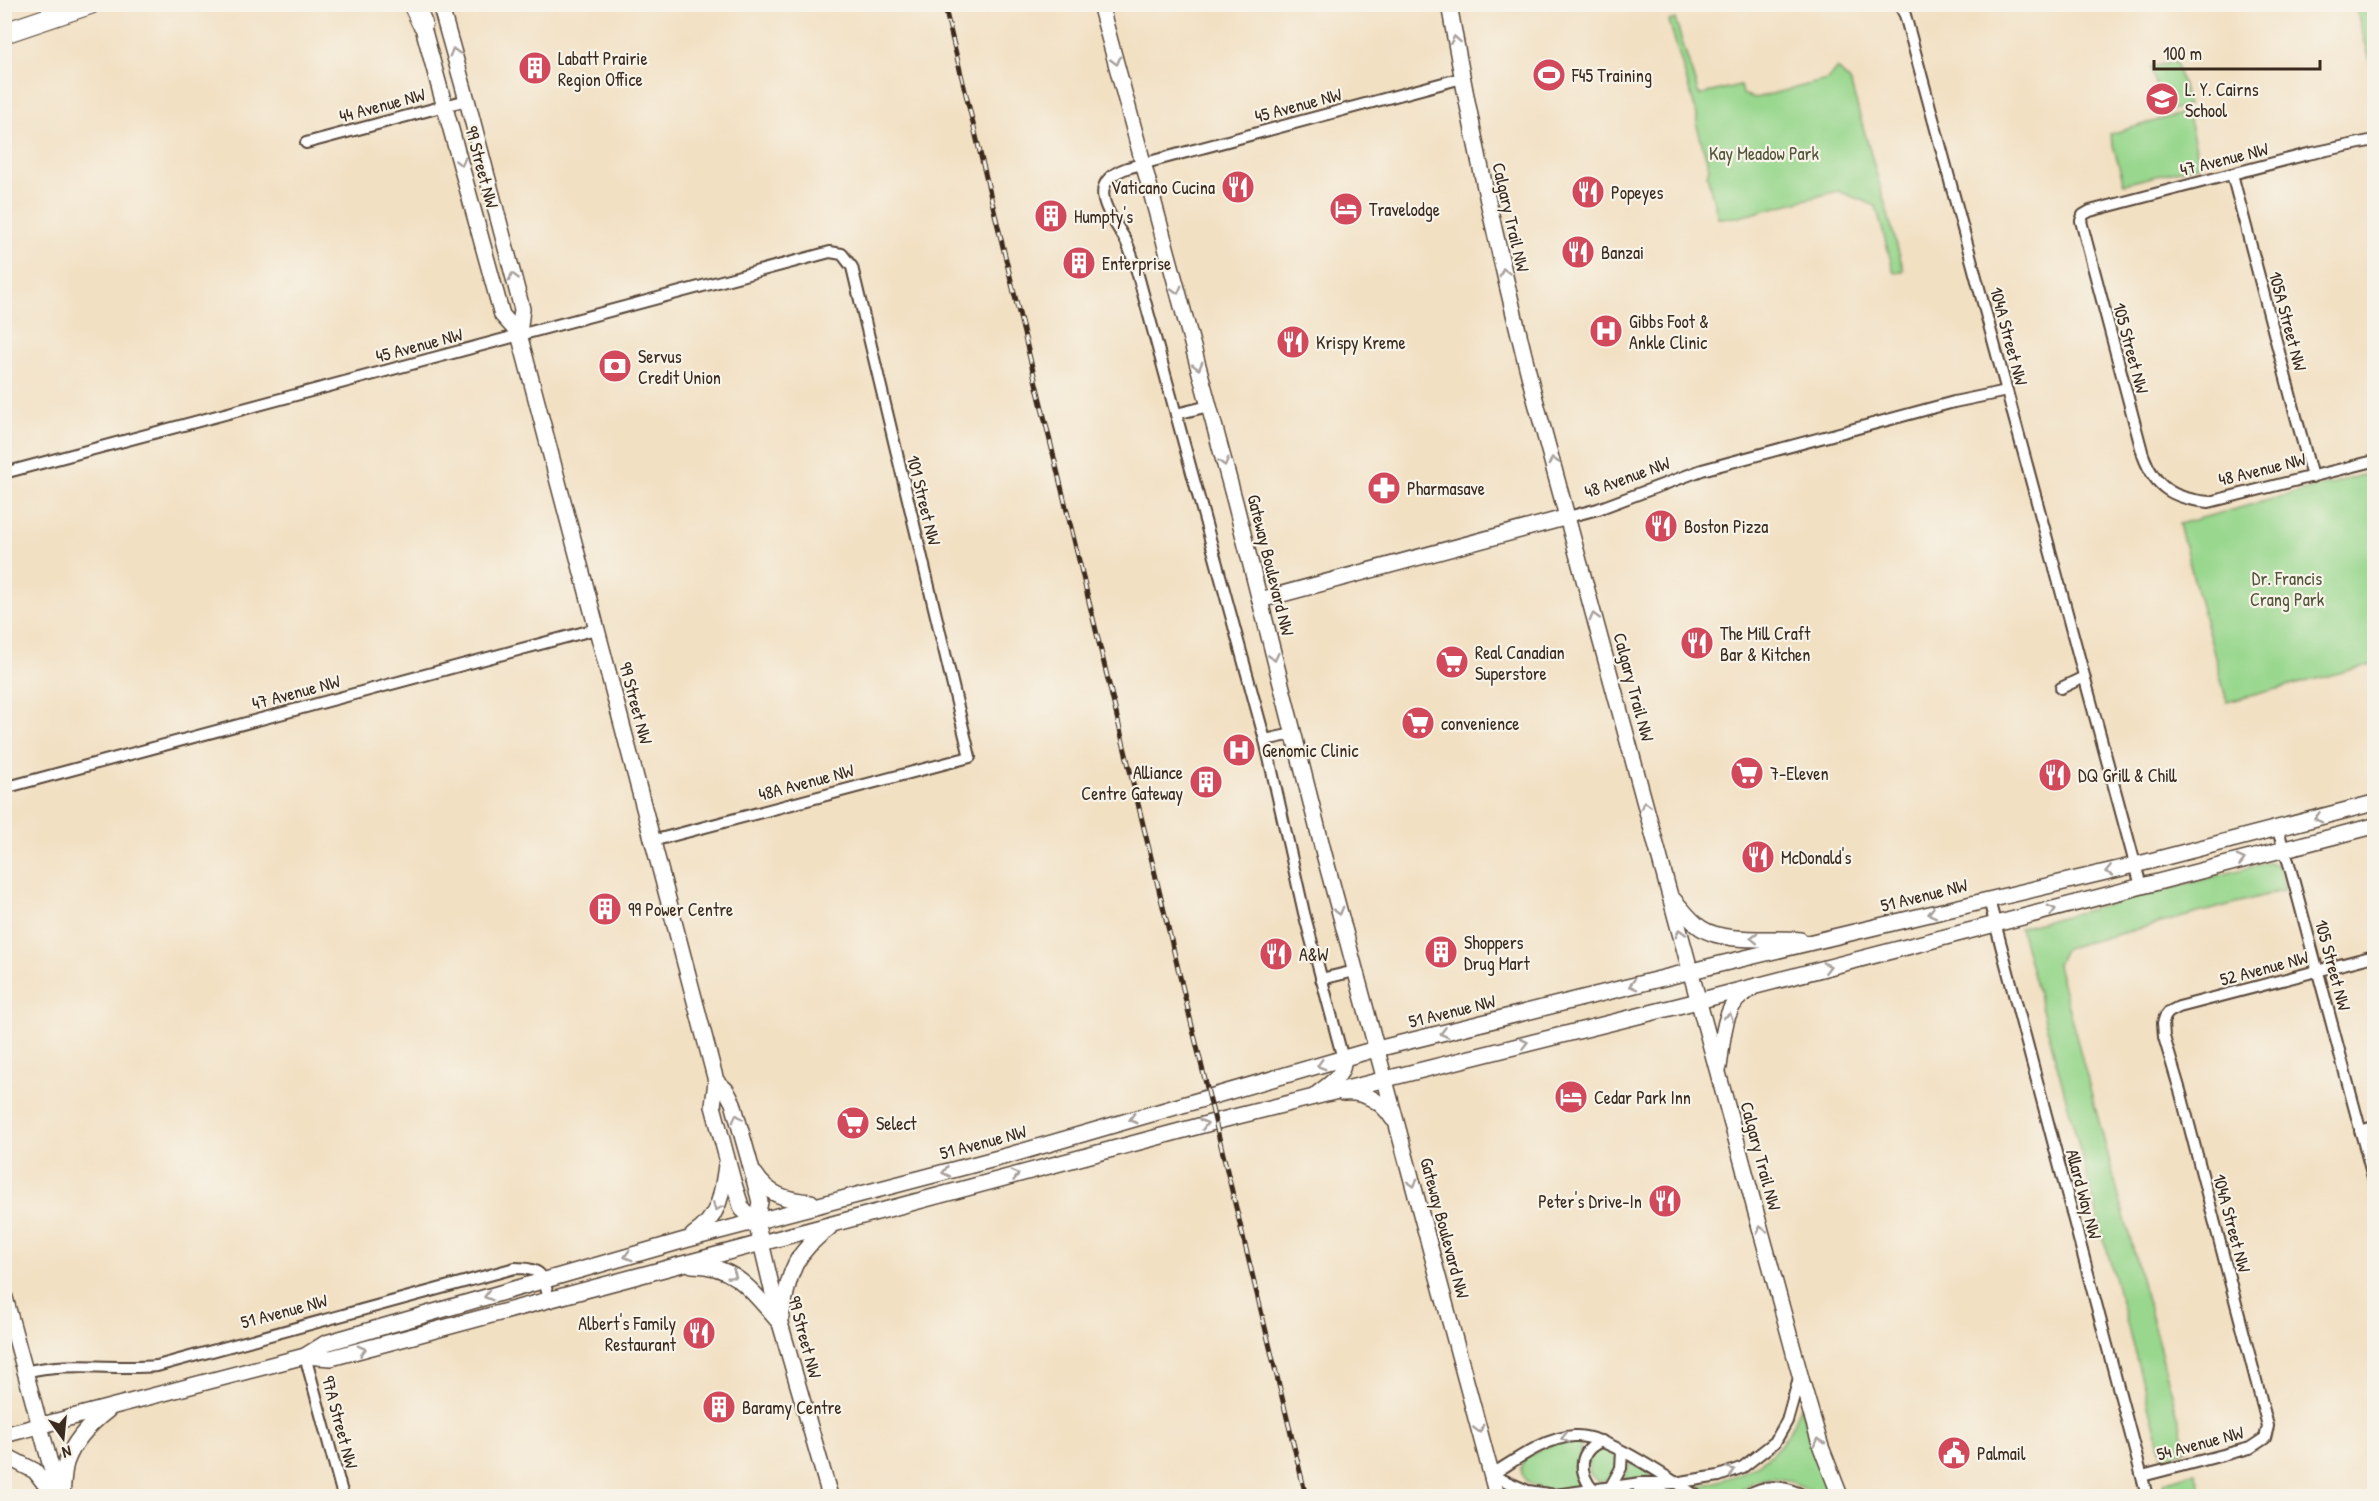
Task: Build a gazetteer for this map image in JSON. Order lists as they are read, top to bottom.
{
  "streets": {
    "main road": [
      "99 Street NW",
      "Calgary Trail NW",
      "48 Avenue NW",
      "Gateway Boulevard NW",
      "51 Avenue NW"
    ],
    "street": [
      "44 Avenue NW",
      "45 Avenue NW",
      "47 Avenue NW",
      "105A Street NW",
      "104A Street NW",
      "105 Street NW",
      "101 Street NW",
      "48A Avenue NW",
      "52 Avenue NW",
      "Allard Way NW",
      "97A Street NW",
      "54 Avenue NW"
    ]
  },
  "crossings": [
    ["44 Avenue NW", "99 Street NW"],
    ["45 Avenue NW", "99 Street NW"],
    ["45 Avenue NW", "Calgary Trail NW"],
    ["45 Avenue NW", "101 Street NW"],
    ["45 Avenue NW", "Gateway Boulevard NW"],
    ["47 Avenue NW", "99 Street NW"],
    ["47 Avenue NW", "105A Street NW"],
    ["47 Avenue NW", "105 Street NW"],
    ["99 Street NW", "48A Avenue NW"],
    ["99 Street NW", "51 Avenue NW"],
    ["Calgary Trail NW", "48 Avenue NW"],
    ["Calgary Trail NW", "51 Avenue NW"],
    ["105A Street NW", "48 Avenue NW"],
    ["104A Street NW", "48 Avenue NW"],
    ["104A Street NW", "51 Avenue NW"],
    ["104A Street NW", "52 Avenue NW"],
    ["104A Street NW", "54 Avenue NW"],
    ["105 Street NW", "48 Avenue NW"],
    ["105 Street NW", "51 Avenue NW"],
    ["105 Street NW", "52 Avenue NW"],
    ["48 Avenue NW", "Gateway Boulevard NW"],
    ["101 Street NW", "48A Avenue NW"],
    ["Gateway Boulevard NW", "51 Avenue NW"],
    ["51 Avenue NW", "Allard Way NW"],
    ["51 Avenue NW", "97A Street NW"],
    ["Allard Way NW", "54 Avenue NW"]
  ],
  "one_way": ["Calgary Trail NW", "Gateway Boulevard NW"],
  "parks": ["Kay Meadow Park", "Dr. Francis Crang Park"],
  "places": {
    "building": [
      "Labatt Prairie Region Office",
      "Humpty's",
      "Enterprise",
      "Alliance Centre Gateway",
      "99 Power Centre",
      "Shoppers Drug Mart",
      "Baramy Centre"
    ],
    "sports": ["F45 Training"],
    "school or university": ["L. Y. Cairns School"],
    "restaurant": [
      "Vaticano Cucina",
      "Popeyes",
      "Banzai",
      "Krispy Kreme",
      "Boston Pizza",
      "The Mill Craft Bar & Kitchen",
      "DQ Grill & Chill",
      "McDonald's",
      "A&W",
      "Peter's Drive-In",
      "Albert's Family Restaurant"
    ],
    "hotel": ["Travelodge", "Cedar Park Inn"],
    "hospital": ["Gibbs Foot & Ankle Clinic", "Genomic Clinic"],
    "bank": ["Servus Credit Union"],
    "pharmacy": ["Pharmasave"],
    "supermarket": [
      "Real Canadian Superstore",
      "convenience",
      "7-Eleven",
      "Select"
    ],
    "public building": ["Palmail"]
  },
  "scale_bar": "100 m",
  "north": "bottom"
}
